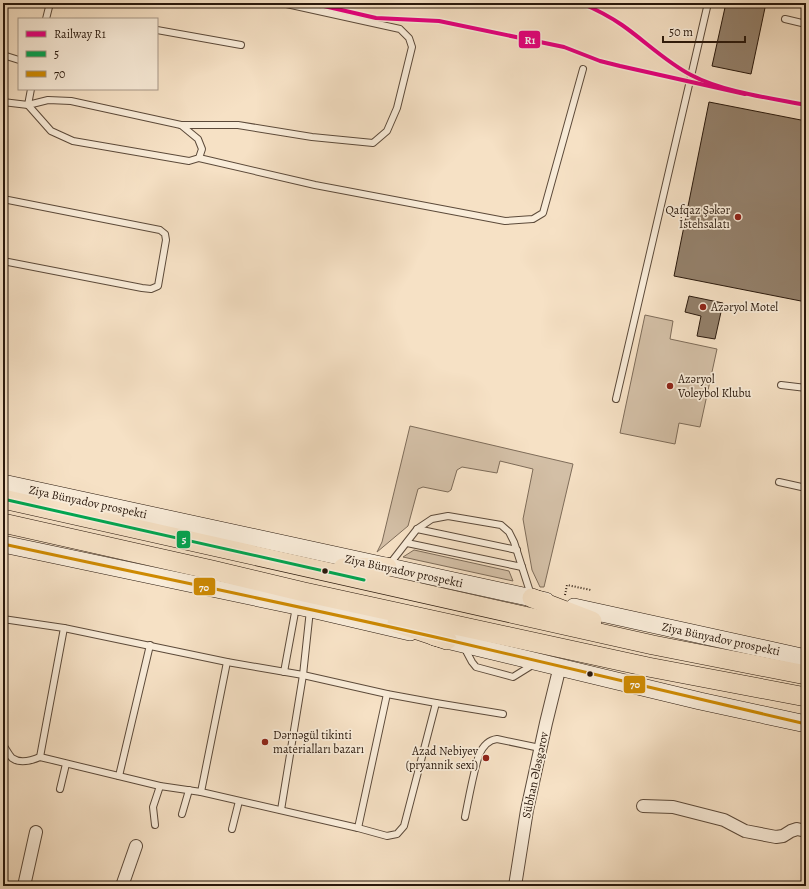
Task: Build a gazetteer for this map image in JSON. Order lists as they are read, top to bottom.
{
  "streets": {
    "main road": ["Ziya Bünyadov prospekti"],
    "street": ["Sübhan Ələsgərov"]
  },
  "places": [
    "Qafqaz Şəkər İstehsalatı",
    "Azəryol Motel",
    "Azəryol Voleybol Klubu",
    "Dərnəgül tikinti materialları bazarı",
    "Azad Nebiyev (pryannik sexi)"
  ],
  "lines": ["rail line R1", "transit line 5", "transit line 70"],
  "legend": ["Railway R1", "5", "70"],
  "scale_bar": "50 m"
}
